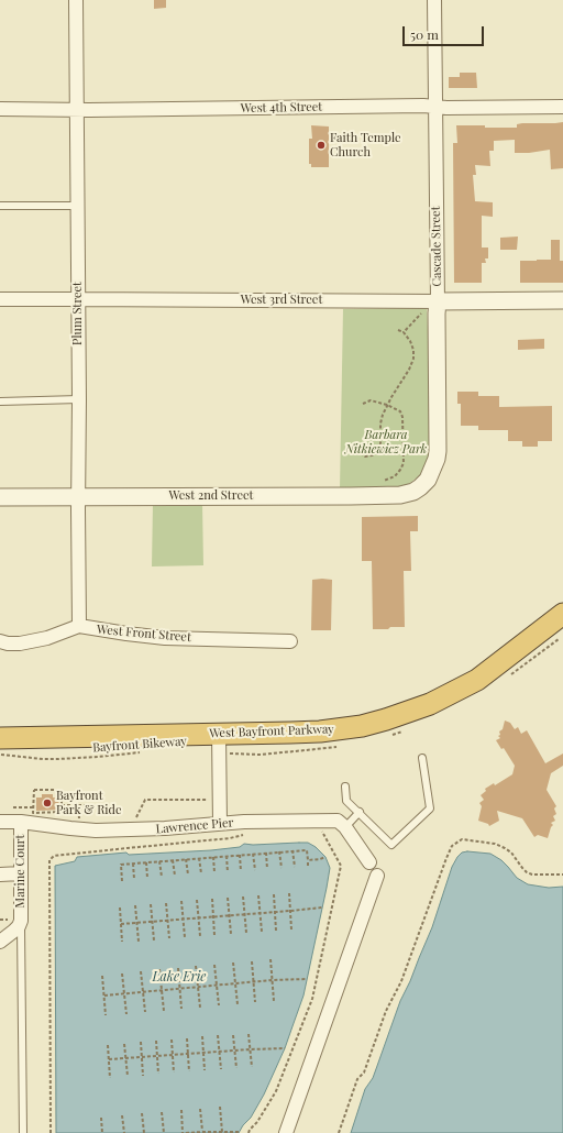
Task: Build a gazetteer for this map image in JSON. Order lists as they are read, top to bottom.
{
  "streets": {
    "highway": ["West Bayfront Parkway"],
    "street": [
      "West 4th Street",
      "Cascade Street",
      "West 3rd Street",
      "Plum Street",
      "West 2nd Street",
      "West Front Street",
      "Lawrence Pier",
      "Marine Court"
    ],
    "path": ["Bayfront Bikeway"]
  },
  "crossings": [
    ["West 4th Street", "Cascade Street"],
    ["West 4th Street", "Plum Street"],
    ["Cascade Street", "West 3rd Street"],
    ["Cascade Street", "West 2nd Street"],
    ["West 3rd Street", "Plum Street"],
    ["Plum Street", "West 2nd Street"],
    ["Plum Street", "West Front Street"],
    ["Lawrence Pier", "Marine Court"]
  ],
  "water": ["Lake Erie"],
  "parks": ["Barbara Nitkiewicz Park"],
  "places": ["Faith Temple Church", "Bayfront Park & Ride"],
  "scale_bar": "50 m"
}
